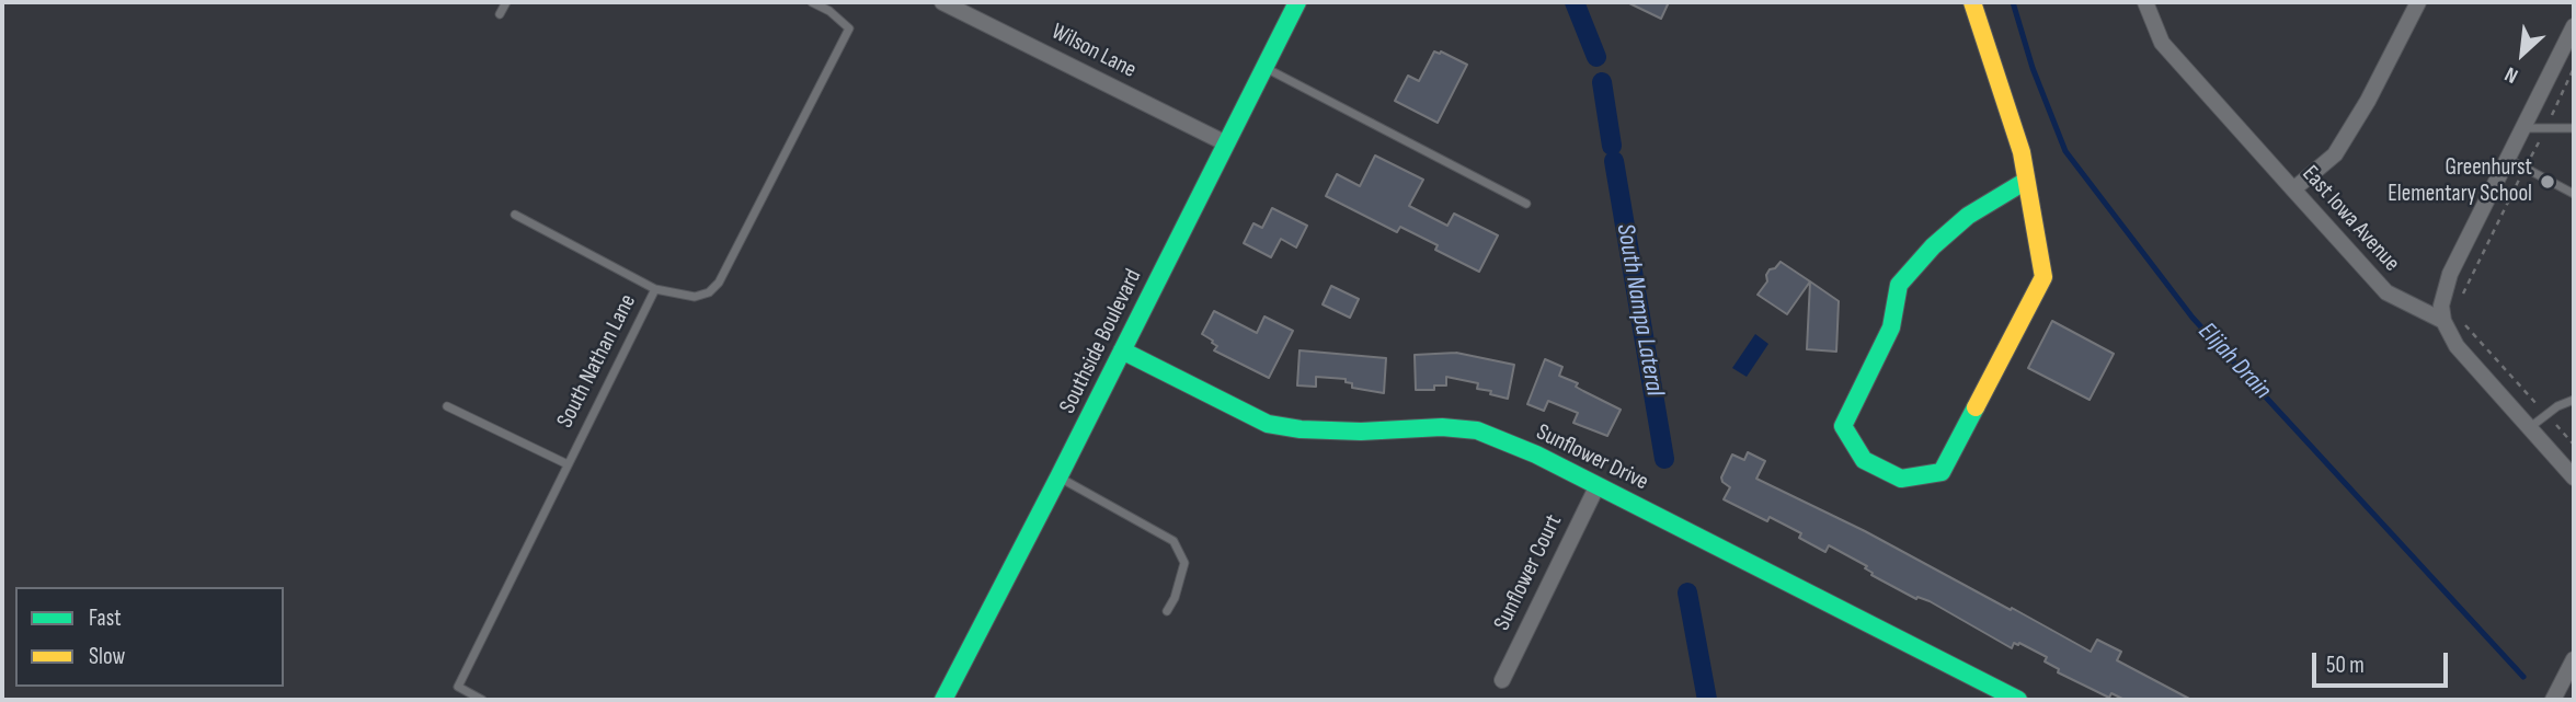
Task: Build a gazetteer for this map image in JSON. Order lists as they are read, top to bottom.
{
  "streets": {
    "street": [
      "Wilson Lane",
      "East Iowa Avenue",
      "Southside Boulevard",
      "Sunflower Drive",
      "Sunflower Court"
    ],
    "lane": ["South Nathan Lane"]
  },
  "crossings": [
    ["Wilson Lane", "Southside Boulevard"],
    ["Southside Boulevard", "Sunflower Drive"],
    ["Sunflower Drive", "Sunflower Court"]
  ],
  "water": ["South Nampa Lateral", "Elijah Drain"],
  "places": ["Greenhurst Elementary School"],
  "legend": ["Fast", "Slow"],
  "scale_bar": "50 m",
  "north": "bottom left"
}
